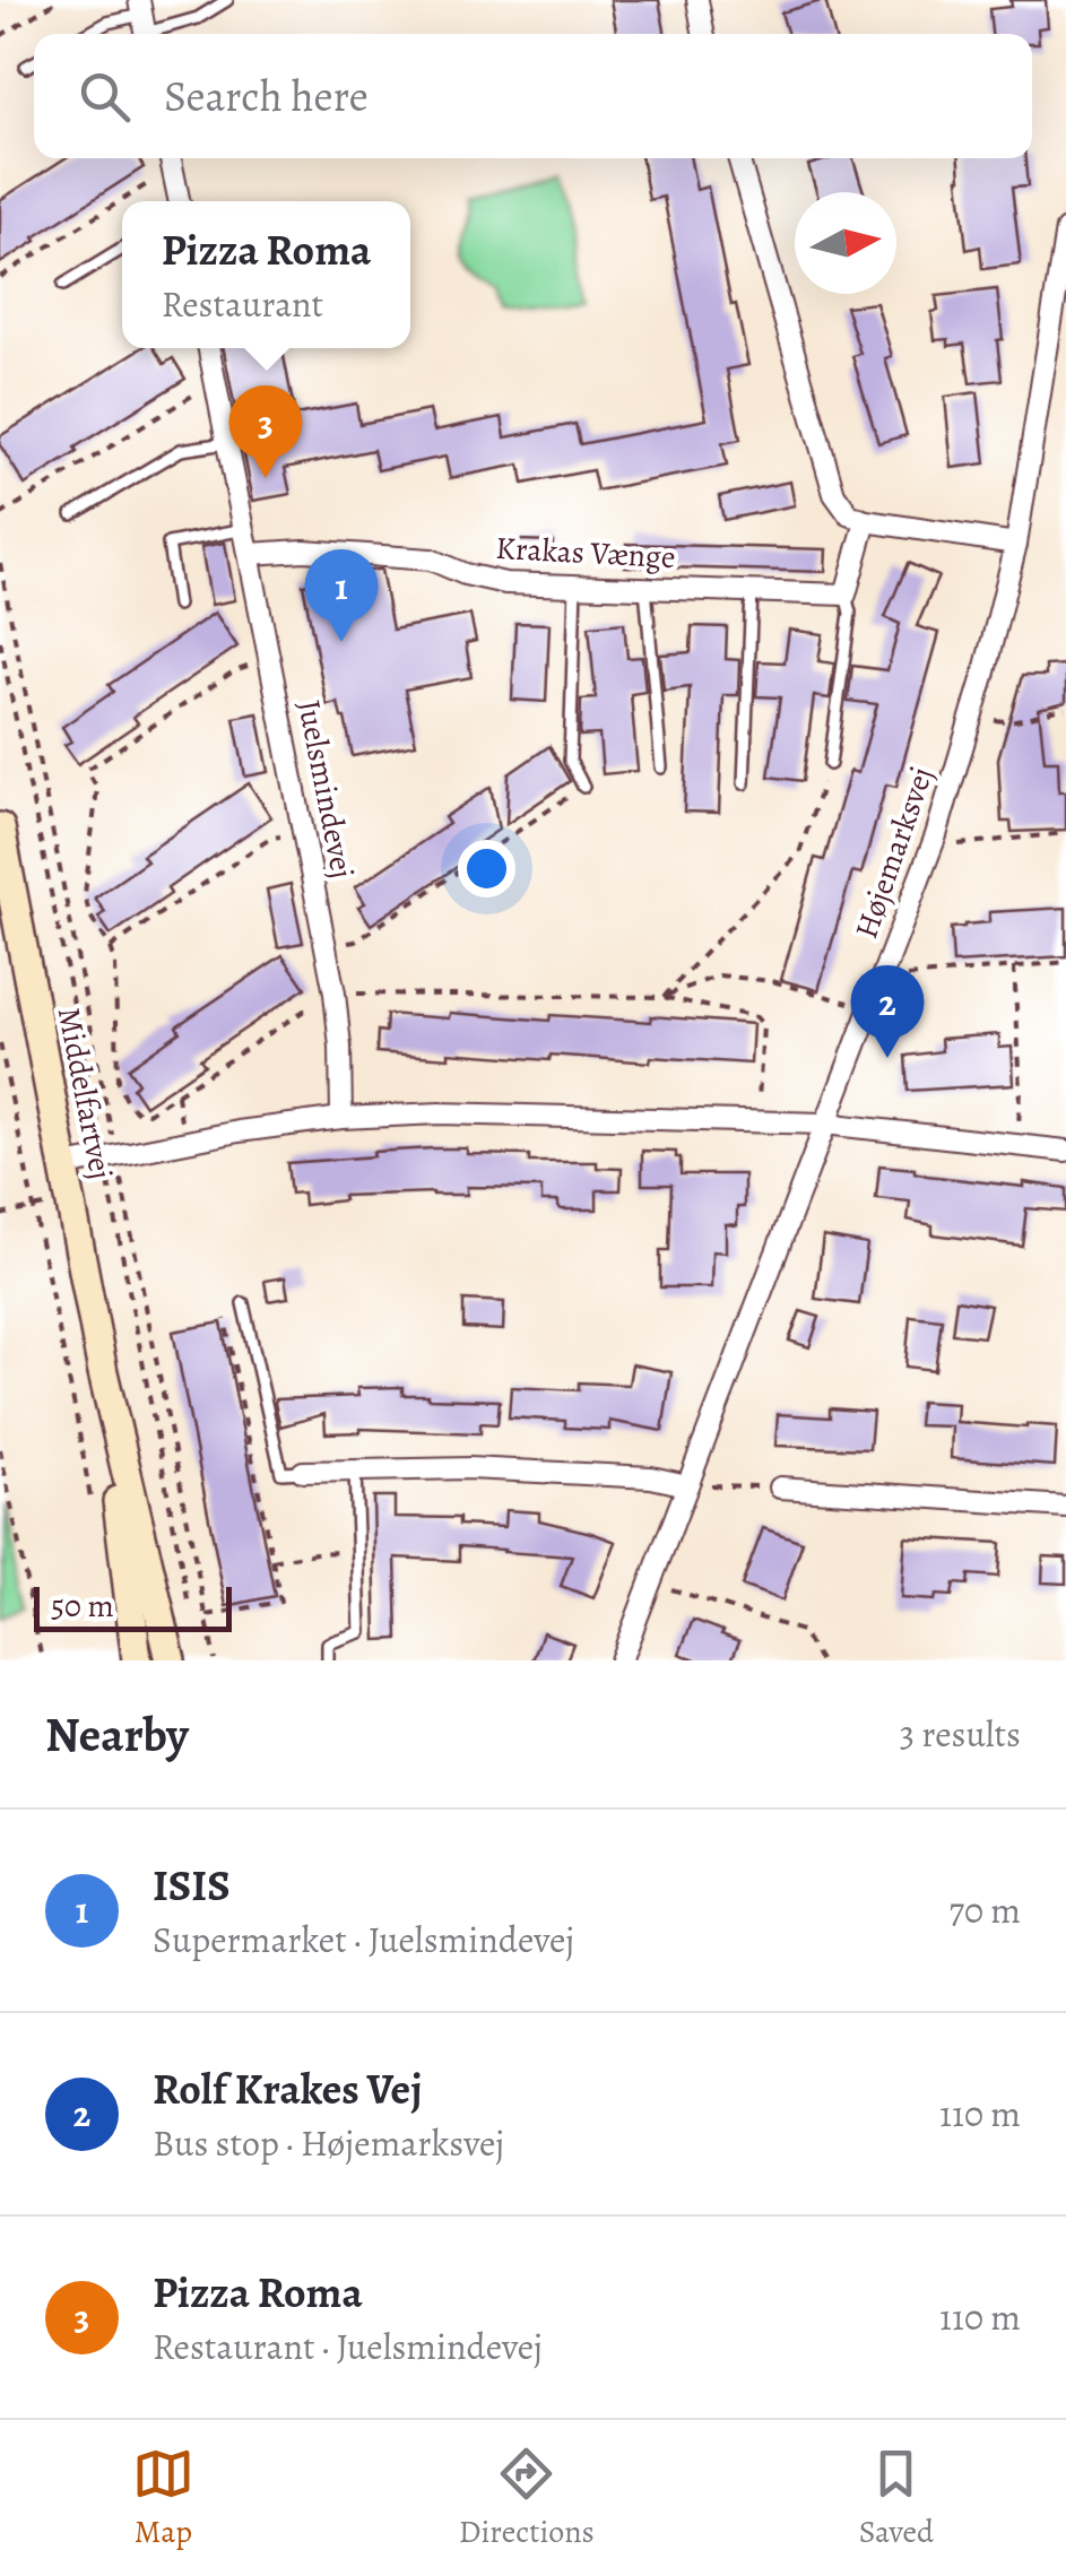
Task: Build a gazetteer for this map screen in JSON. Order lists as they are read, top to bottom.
{
  "streets": {
    "main road": ["Middelfartvej"],
    "street": ["Krakas Vænge", "Juelsmindevej", "Højemarksvej"]
  },
  "crossings": [
    ["Krakas Vænge", "Juelsmindevej"]
  ],
  "scale_bar": "50 m",
  "north": "right",
  "page": {
    "search": "Search here",
    "popup": ["Pizza Roma", "Restaurant"],
    "pins": ["3", "1", "2"],
    "scale": "50 m",
    "heading": ["Nearby", "3 results"],
    "list": [
      {
        "mark": "1",
        "name": "ISIS",
        "note": "Supermarket · Juelsmindevej",
        "value": "70 m"
      },
      {
        "mark": "2",
        "name": "Rolf Krakes Vej",
        "note": "Bus stop · Højemarksvej",
        "value": "110 m"
      },
      {
        "mark": "3",
        "name": "Pizza Roma",
        "note": "Restaurant · Juelsmindevej",
        "value": "110 m"
      }
    ],
    "nav": ["Map", "Directions", "Saved"]
  }
}
